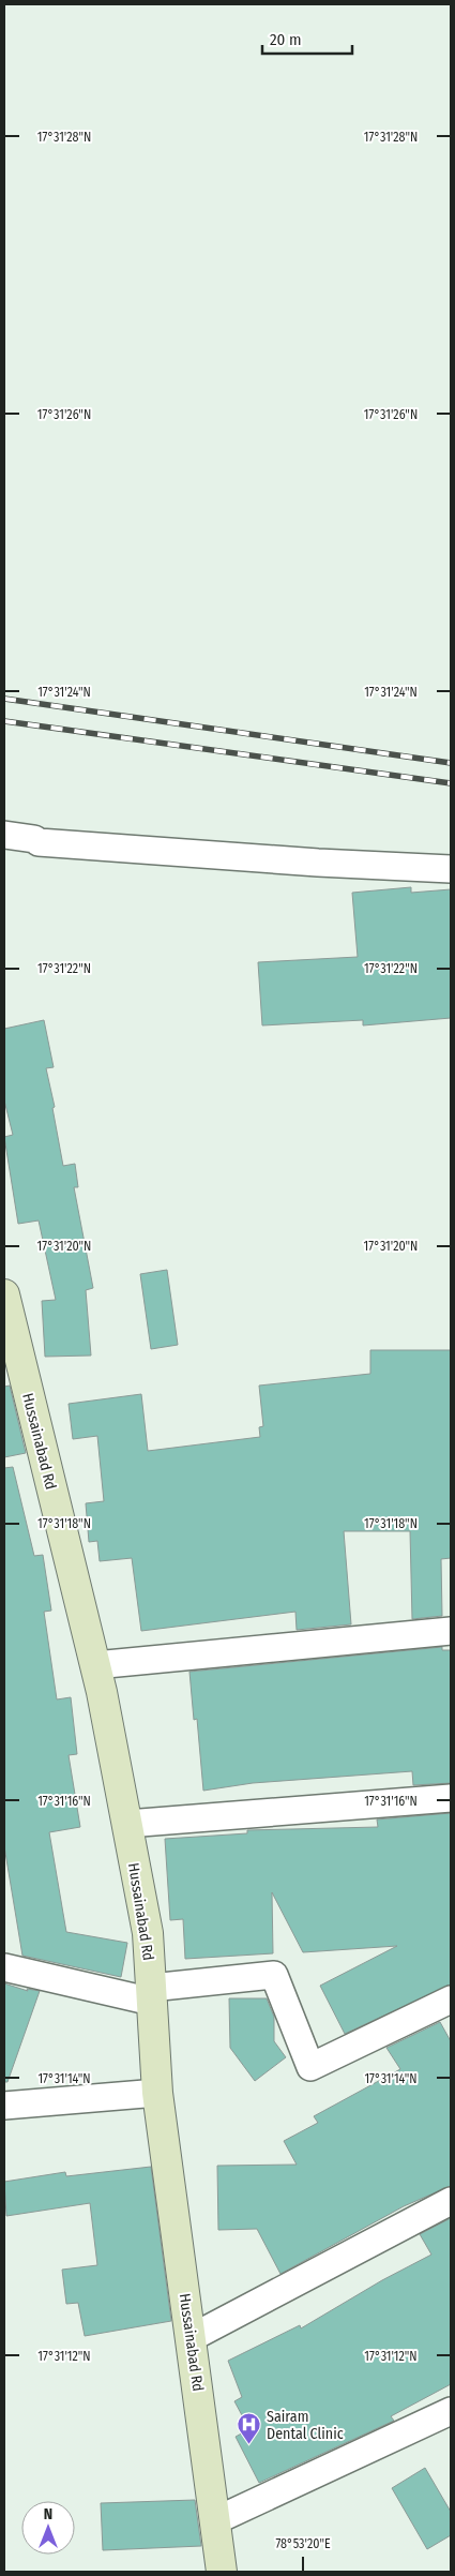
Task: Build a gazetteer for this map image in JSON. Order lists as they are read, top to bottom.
{
  "streets": {
    "street": ["Hussainabad Rd"]
  },
  "places": {
    "hospital": ["Sairam Dental Clinic"]
  },
  "scale_bar": "20 m",
  "north": "top",
  "coordinates": [
    "17°31'28\"N",
    "17°31'26\"N",
    "17°31'24\"N",
    "17°31'22\"N",
    "17°31'20\"N",
    "17°31'18\"N",
    "17°31'16\"N",
    "17°31'14\"N",
    "17°31'12\"N",
    "78°53'20\"E"
  ]
}
